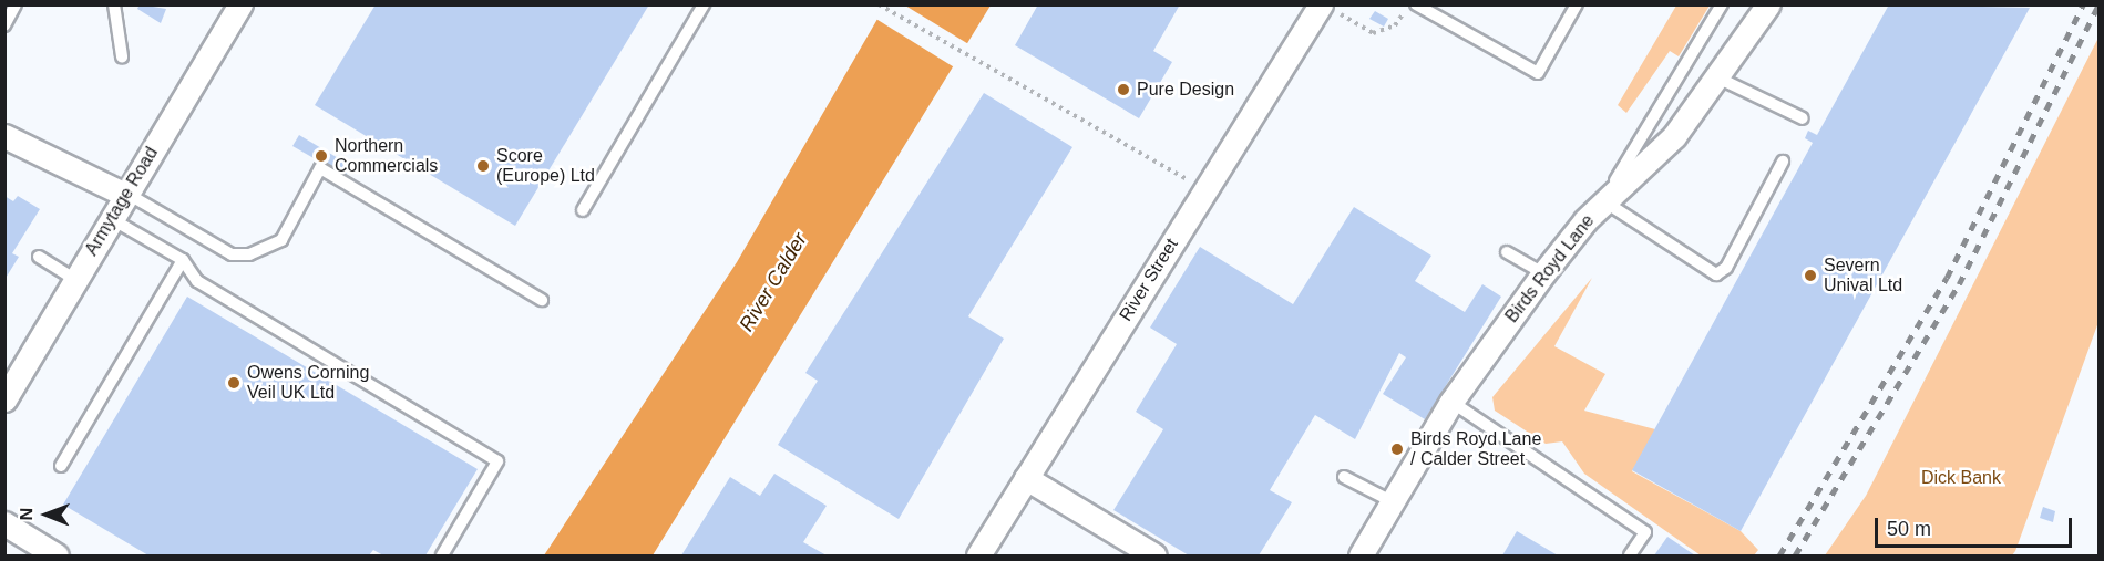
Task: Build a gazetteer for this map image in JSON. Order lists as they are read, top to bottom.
{
  "streets": {
    "street": ["Armytage Road", "Birds Royd Lane", "River Street"]
  },
  "water": ["River Calder"],
  "parks": ["Dick Bank"],
  "places": [
    "Pure Design",
    "Northern Commercials",
    "Score (Europe) Ltd",
    "Severn Unival Ltd",
    "Owens Corning Veil UK Ltd",
    "Birds Royd Lane / Calder Street"
  ],
  "scale_bar": "50 m",
  "north": "left"
}
